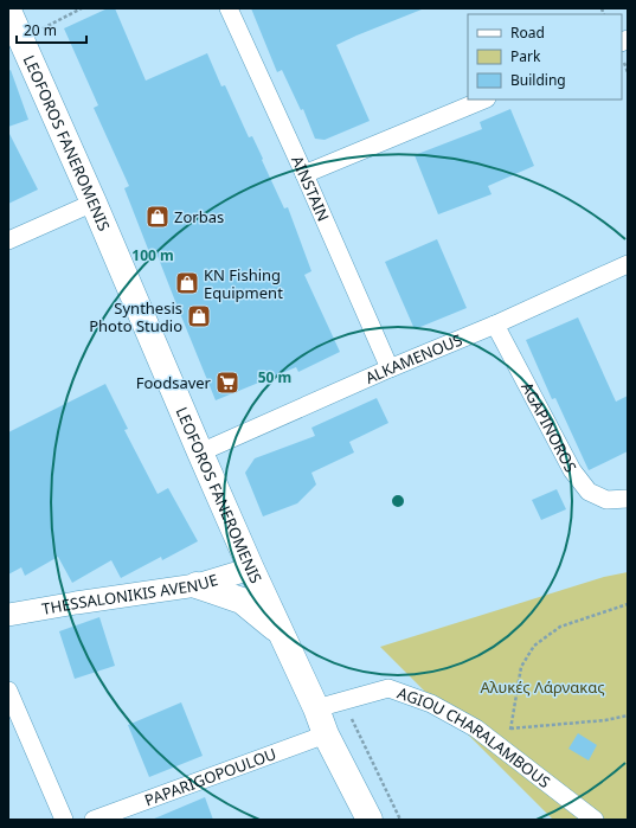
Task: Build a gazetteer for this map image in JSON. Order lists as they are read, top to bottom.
{
  "streets": {
    "main road": ["LEOFOROS FANEROMENIS"],
    "street": [
      "AINSTAIN",
      "ALKAMENOUS",
      "AGAPINOROS",
      "THESSALONIKIS AVENUE",
      "AGIOU CHARALAMBOUS",
      "PAPARIGOPOULOU"
    ]
  },
  "crossings": [
    ["LEOFOROS FANEROMENIS", "ALKAMENOUS"],
    ["LEOFOROS FANEROMENIS", "THESSALONIKIS AVENUE"],
    ["LEOFOROS FANEROMENIS", "AGIOU CHARALAMBOUS"],
    ["LEOFOROS FANEROMENIS", "PAPARIGOPOULOU"],
    ["AINSTAIN", "ALKAMENOUS"],
    ["ALKAMENOUS", "AGAPINOROS"]
  ],
  "parks": ["Αλυκές Λάρνακας"],
  "places": {
    "shop": ["Zorbas", "KN Fishing Equipment", "Synthesis Photo Studio"],
    "supermarket": ["Foodsaver"]
  },
  "legend": ["Road", "Park", "Building"],
  "scale_bar": "20 m",
  "rings": ["100 m", "50 m"]
}
